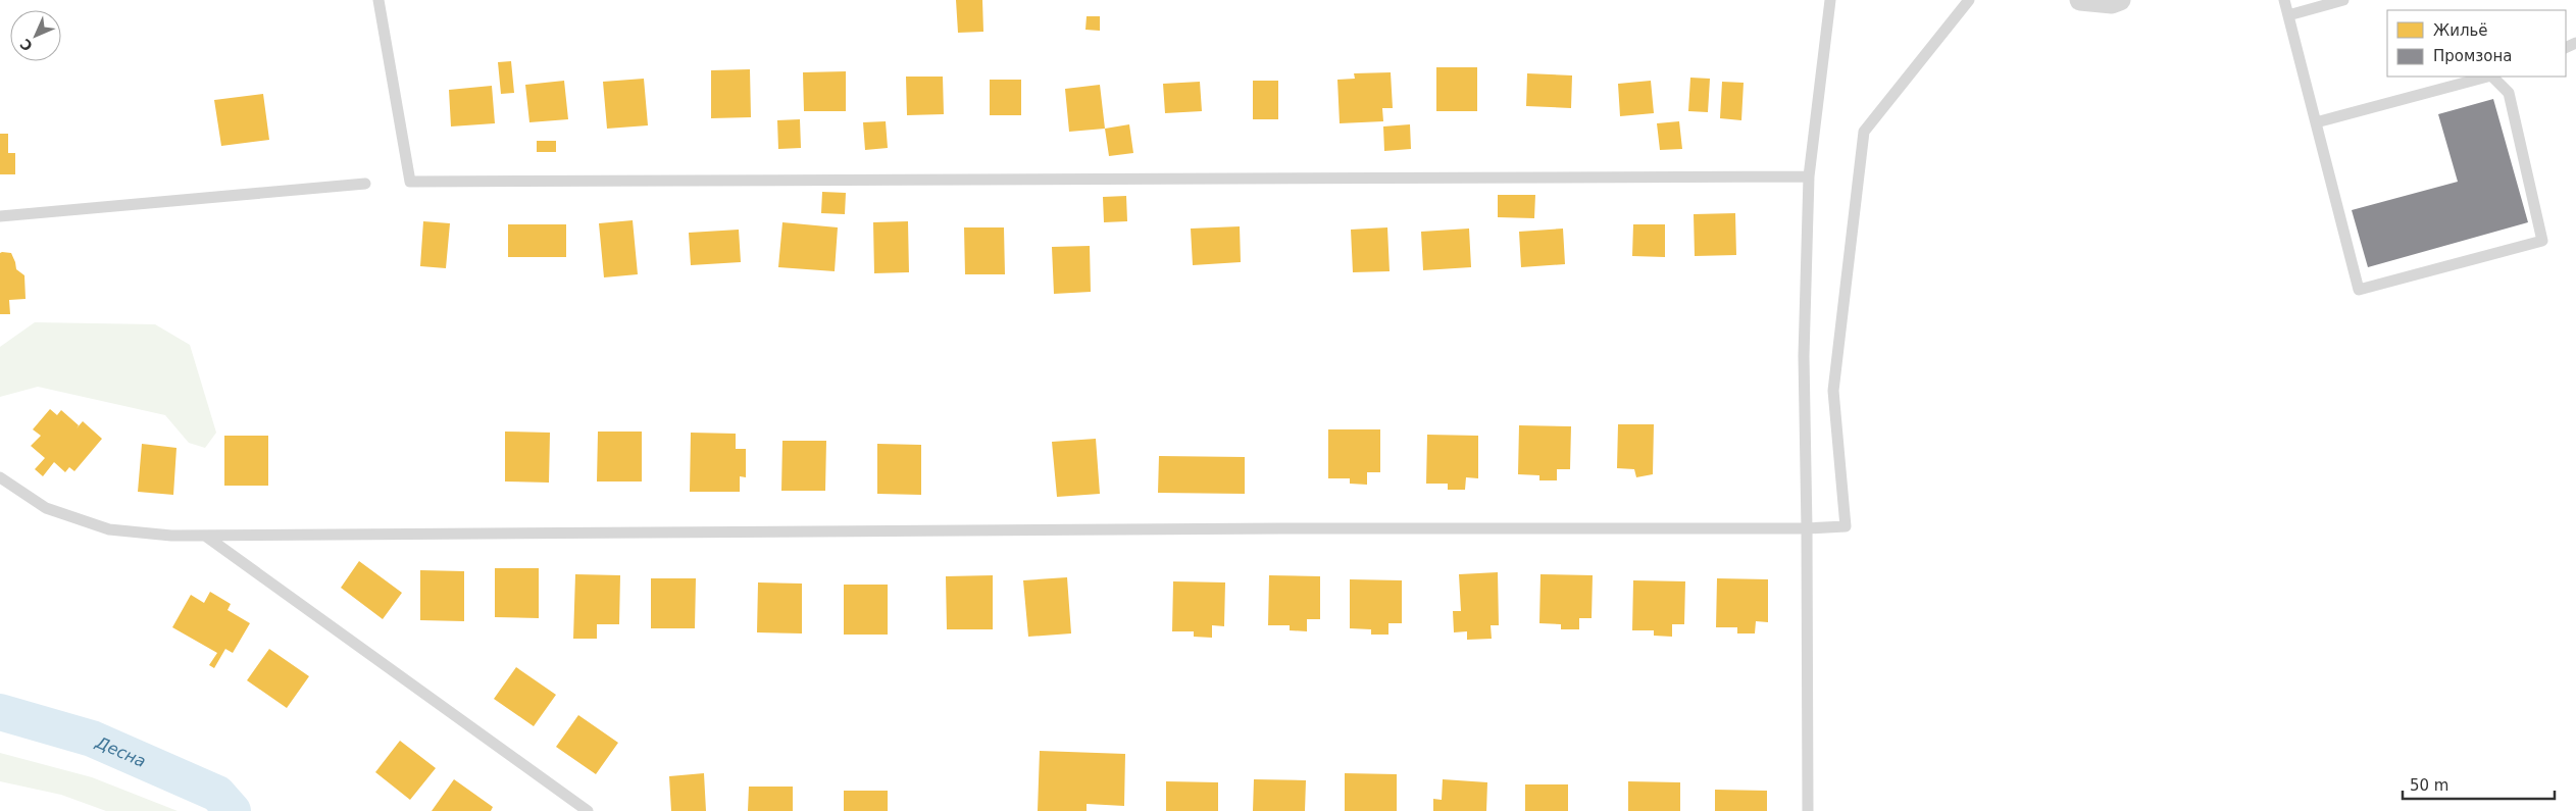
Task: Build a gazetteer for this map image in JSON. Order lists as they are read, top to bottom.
{
  "water": ["Десна"],
  "legend": ["Жильё", "Промзона"],
  "scale_bar": "50 m",
  "north": "bottom left"
}
